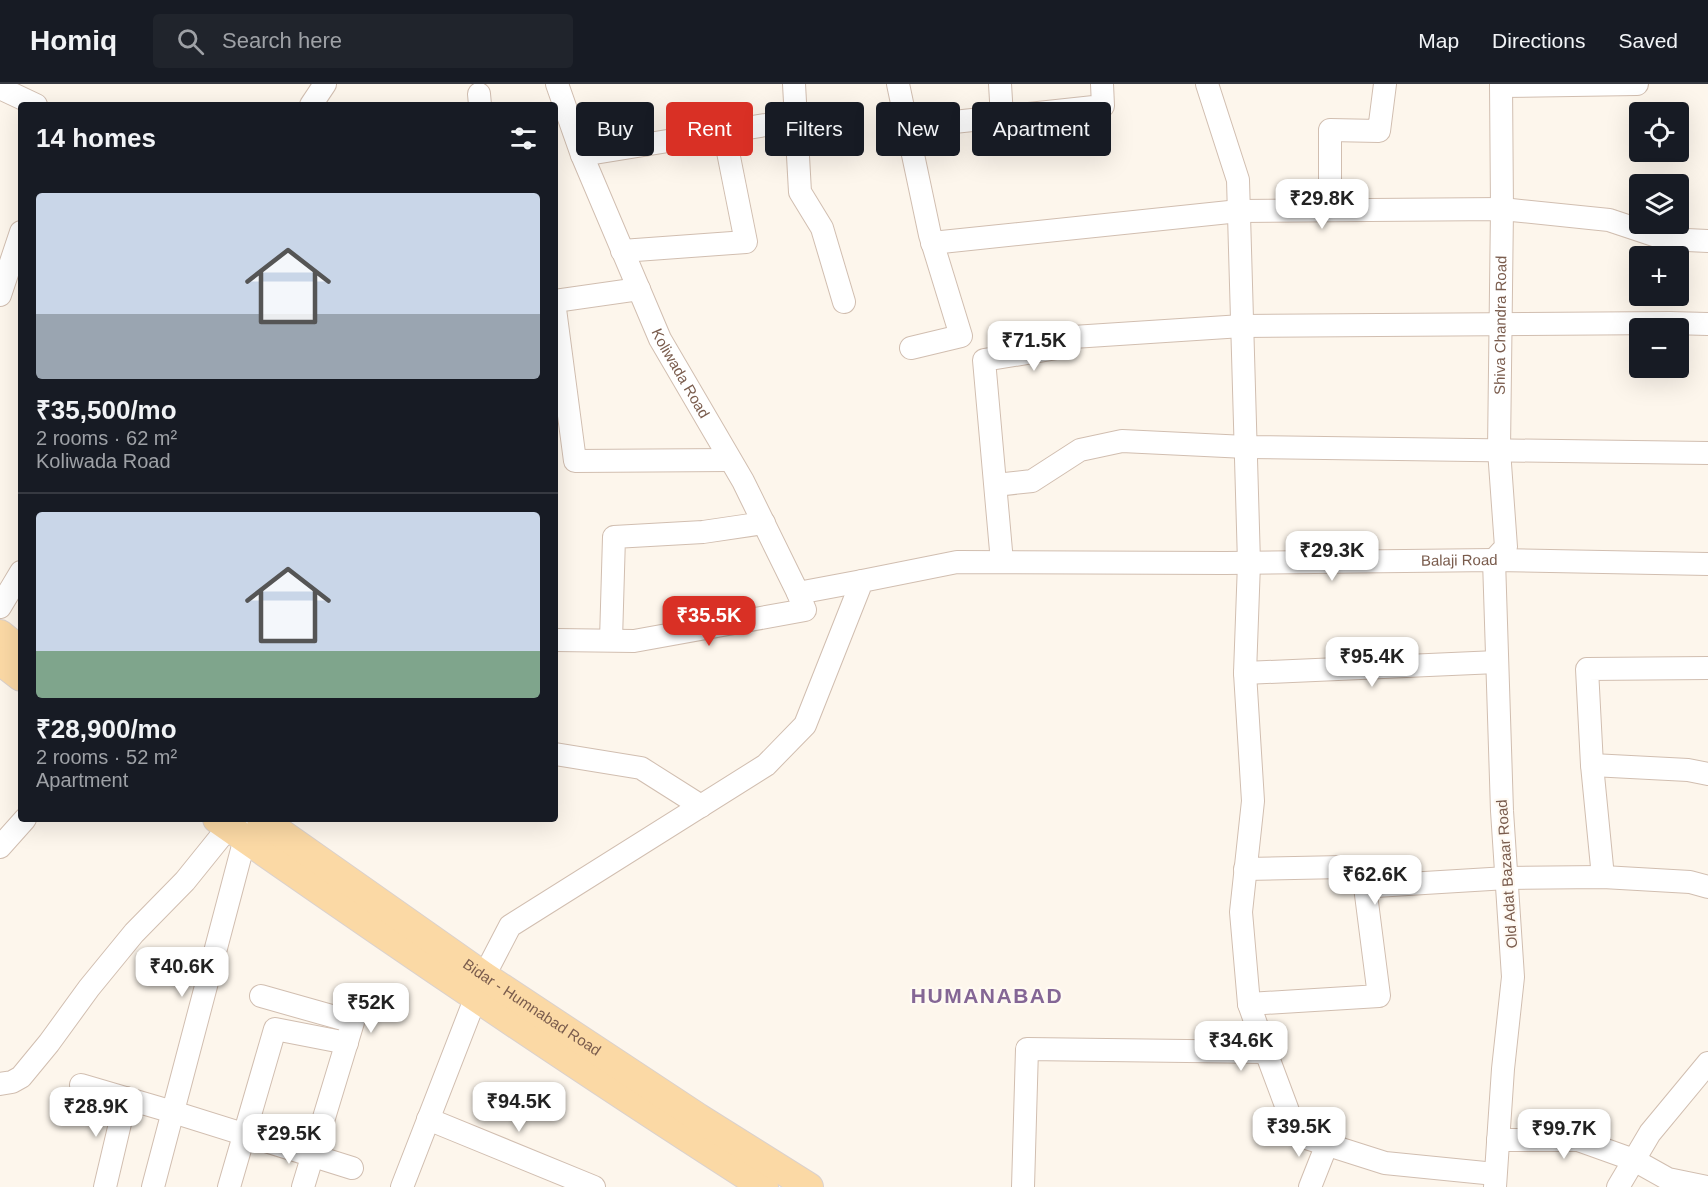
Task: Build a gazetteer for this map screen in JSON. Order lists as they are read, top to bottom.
{
  "streets": {
    "main road": ["Bidar - Humnabad Road"],
    "street": [
      "Shiva Chandra Road",
      "Koliwada Road",
      "Balaji Road",
      "Old Adat Bazaar Road"
    ]
  },
  "crossings": [
    ["Shiva Chandra Road", "Balaji Road"],
    ["Shiva Chandra Road", "Old Adat Bazaar Road"],
    ["Balaji Road", "Old Adat Bazaar Road"]
  ],
  "districts": ["HUMANABAD"],
  "page": {
    "header": "Homiq",
    "search": "Search here",
    "nav": ["Map", "Directions", "Saved"],
    "map_buttons": ["+", "−"],
    "chip": [
      "Buy",
      "Rent",
      "Filters",
      "New",
      "Apartment"
    ],
    "heading": "14 homes",
    "list": [
      {
        "name": "₹35,500/mo",
        "note": "2 rooms · 62 m² · Koliwada Road"
      },
      {
        "name": "₹28,900/mo",
        "note": "2 rooms · 52 m² · Apartment"
      }
    ],
    "price": [
      "₹29.8K",
      "₹71.5K",
      "₹29.3K",
      "₹35.5K",
      "₹95.4K",
      "₹62.6K",
      "₹40.6K",
      "₹52K",
      "₹34.6K",
      "₹94.5K",
      "₹28.9K",
      "₹39.5K",
      "₹99.7K",
      "₹29.5K"
    ]
  }
}
